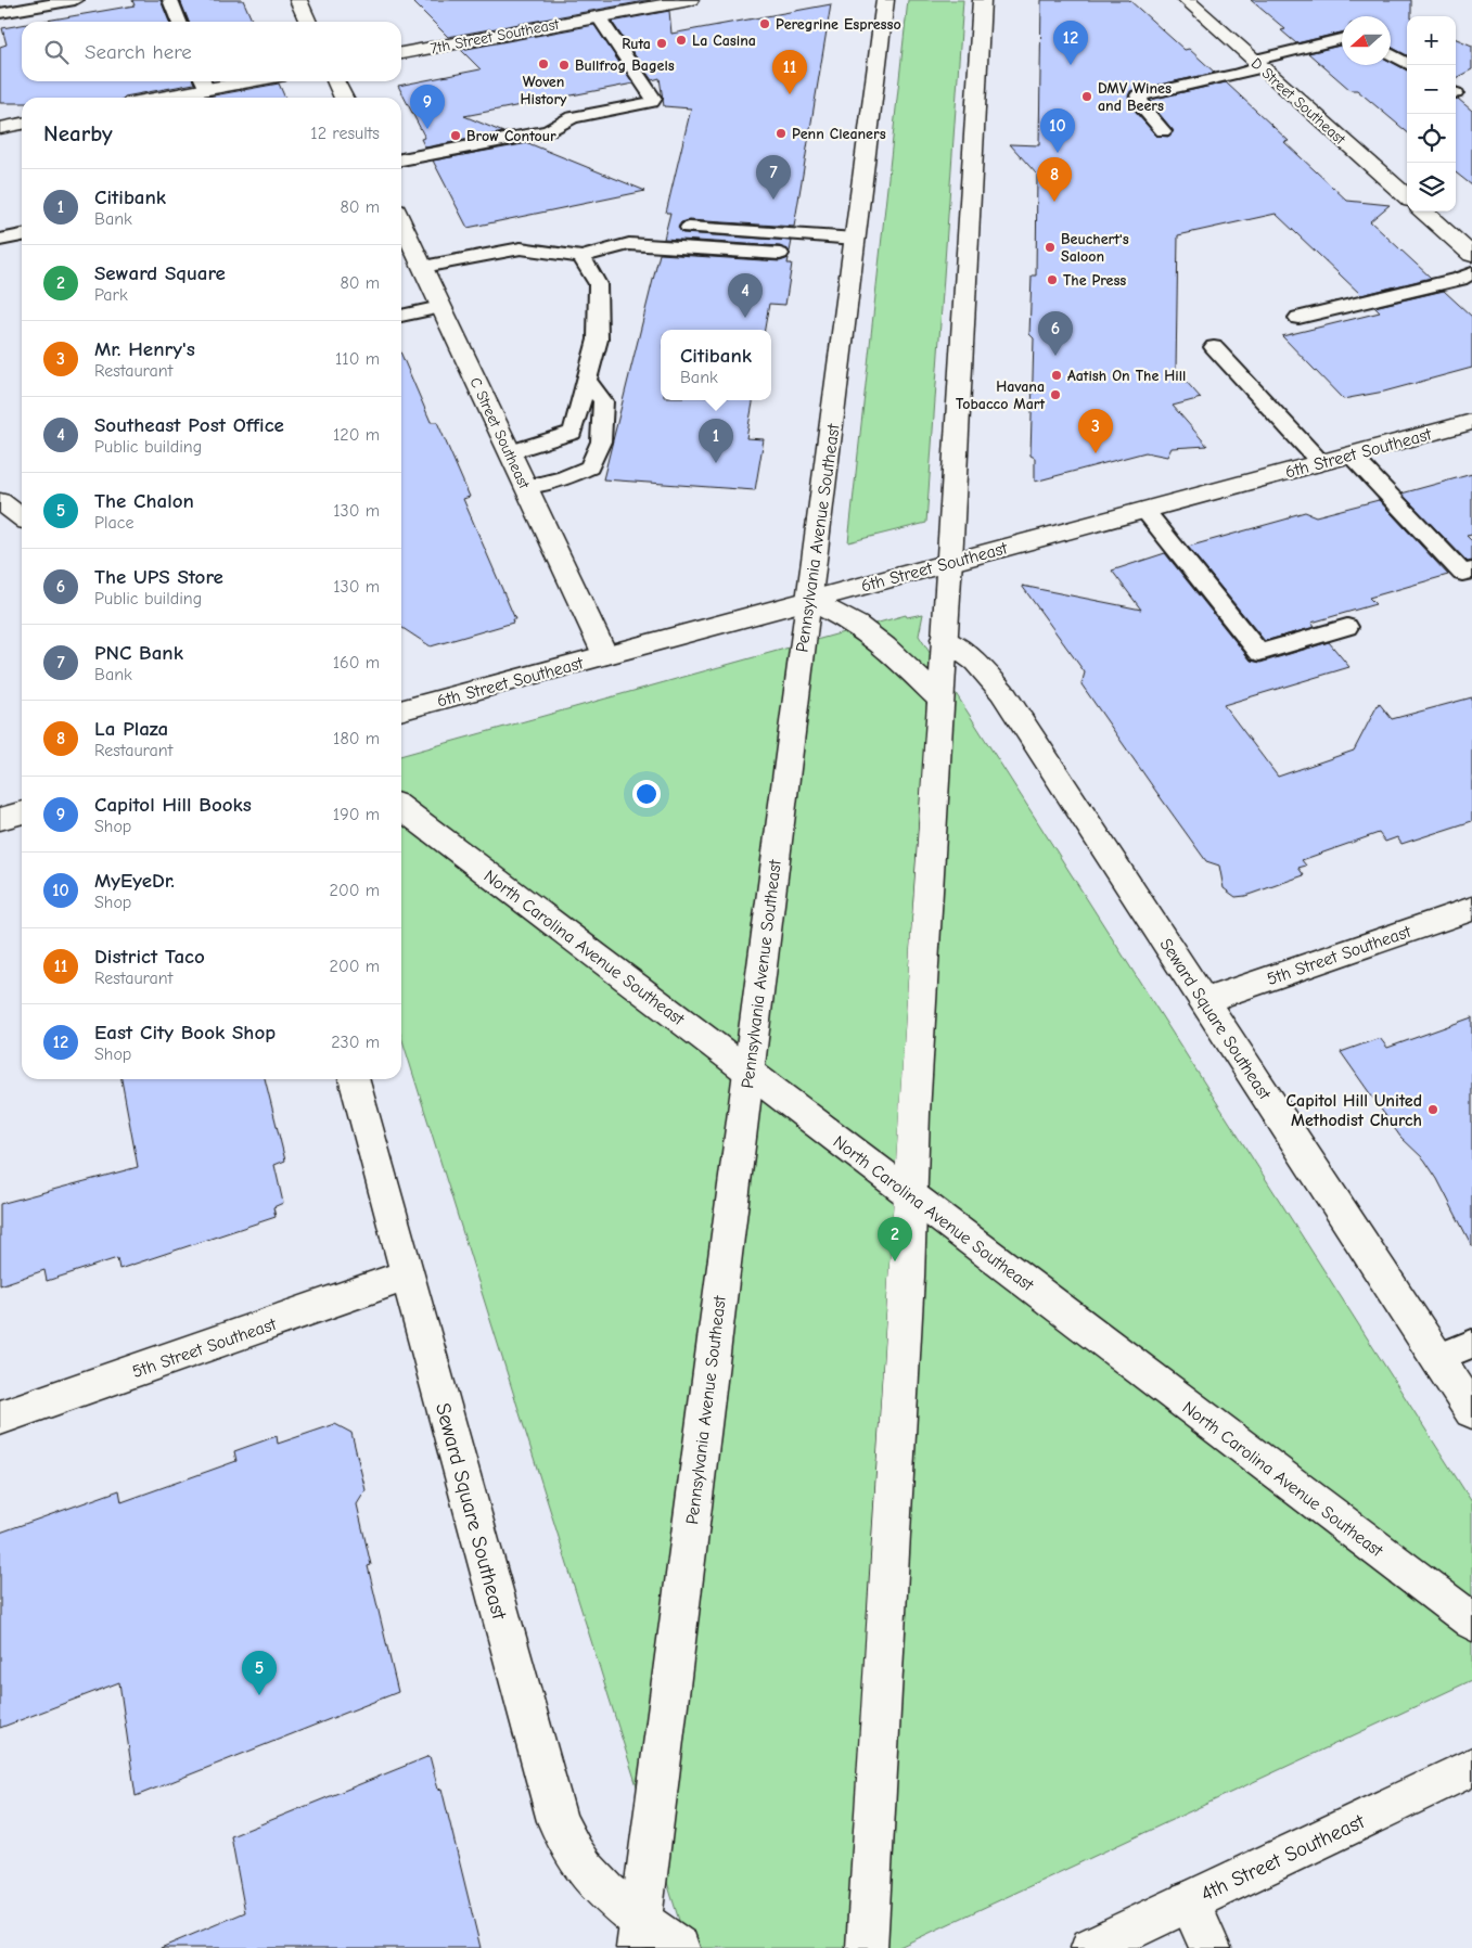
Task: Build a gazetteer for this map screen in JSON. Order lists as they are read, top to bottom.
{
  "streets": {
    "street": [
      "7th Street Southeast",
      "D Street Southeast",
      "C Street Southeast",
      "6th Street Southeast",
      "Pennsylvania Avenue Southeast",
      "North Carolina Avenue Southeast",
      "5th Street Southeast",
      "Seward Square Southeast",
      "4th Street Southeast"
    ]
  },
  "crossings": [
    ["C Street Southeast", "6th Street Southeast"],
    ["6th Street Southeast", "Pennsylvania Avenue Southeast"],
    ["Pennsylvania Avenue Southeast", "North Carolina Avenue Southeast"],
    ["Pennsylvania Avenue Southeast", "Seward Square Southeast"],
    ["5th Street Southeast", "Seward Square Southeast"]
  ],
  "places": [
    "Peregrine Espresso",
    "La Casina",
    "Ruta",
    "Woven History",
    "Bullfrog Bagels",
    "DMV Wines and Beers",
    "Penn Cleaners",
    "Brow Contour",
    "Beuchert's Saloon",
    "The Press",
    "Aatish On The Hill",
    "Havana Tobacco Mart",
    "Capitol Hill United Methodist Church"
  ],
  "north": "left",
  "page": {
    "map_buttons": ["+", "−"],
    "pins": [
      "12",
      "11",
      "9",
      "10",
      "7",
      "8",
      "4",
      "6",
      "3",
      "1",
      "2",
      "5"
    ],
    "search": "Search here",
    "heading": ["Nearby", "12 results"],
    "list": [
      {
        "mark": "1",
        "name": "Citibank",
        "note": "Bank",
        "value": "80 m"
      },
      {
        "mark": "2",
        "name": "Seward Square",
        "note": "Park",
        "value": "80 m"
      },
      {
        "mark": "3",
        "name": "Mr. Henry's",
        "note": "Restaurant",
        "value": "110 m"
      },
      {
        "mark": "4",
        "name": "Southeast Post Office",
        "note": "Public building",
        "value": "120 m"
      },
      {
        "mark": "5",
        "name": "The Chalon",
        "note": "Place",
        "value": "130 m"
      },
      {
        "mark": "6",
        "name": "The UPS Store",
        "note": "Public building",
        "value": "130 m"
      },
      {
        "mark": "7",
        "name": "PNC Bank",
        "note": "Bank",
        "value": "160 m"
      },
      {
        "mark": "8",
        "name": "La Plaza",
        "note": "Restaurant",
        "value": "180 m"
      },
      {
        "mark": "9",
        "name": "Capitol Hill Books",
        "note": "Shop",
        "value": "190 m"
      },
      {
        "mark": "10",
        "name": "MyEyeDr.",
        "note": "Shop",
        "value": "200 m"
      },
      {
        "mark": "11",
        "name": "District Taco",
        "note": "Restaurant",
        "value": "200 m"
      },
      {
        "mark": "12",
        "name": "East City Book Shop",
        "note": "Shop",
        "value": "230 m"
      }
    ],
    "popup": ["Citibank", "Bank"]
  }
}
